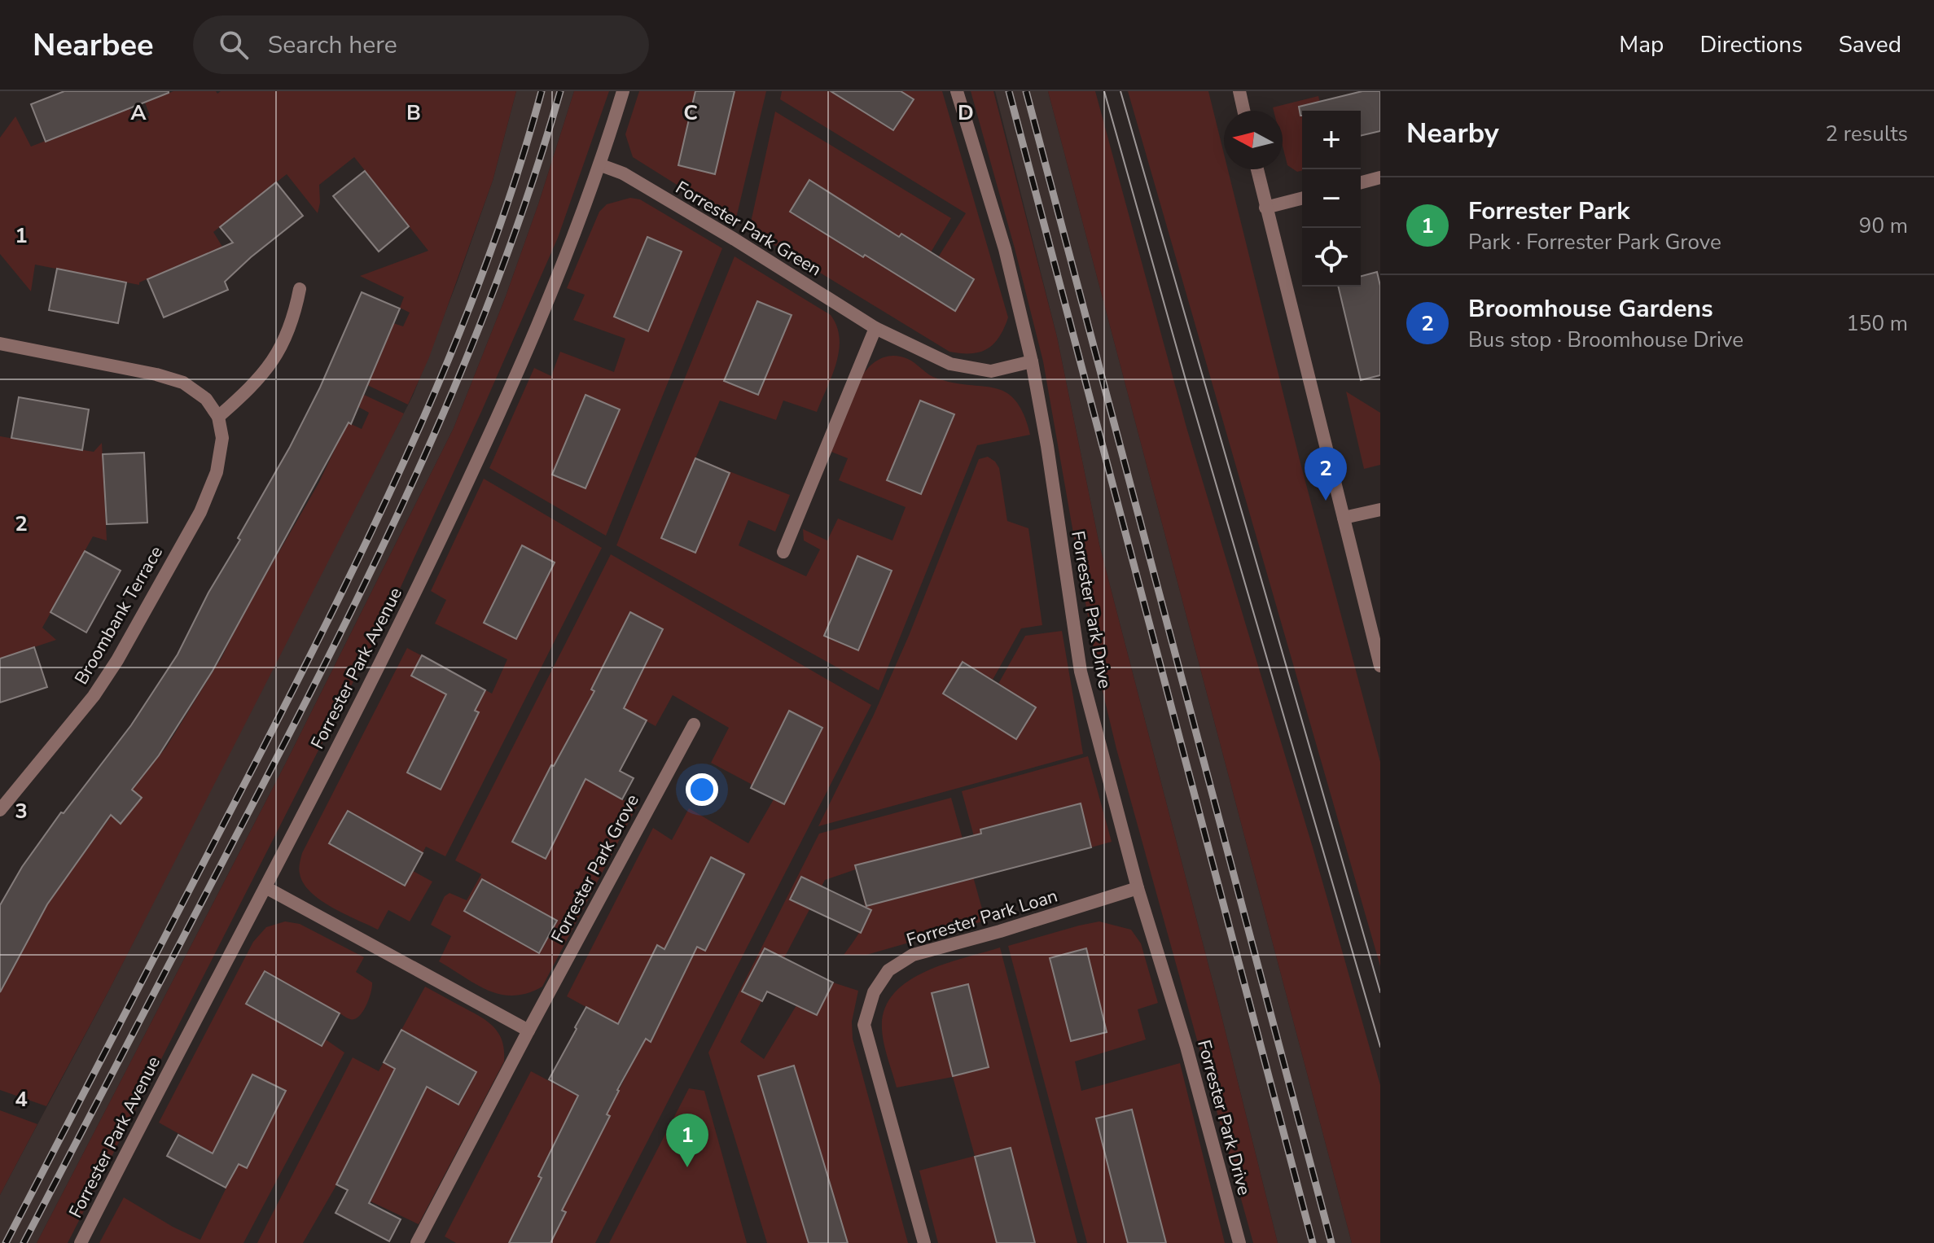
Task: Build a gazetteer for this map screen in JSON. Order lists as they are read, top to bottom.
{
  "streets": {
    "street": [
      "Forrester Park Green",
      "Forrester Park Drive",
      "Broombank Terrace",
      "Forrester Park Avenue",
      "Forrester Park Grove",
      "Forrester Park Loan"
    ]
  },
  "crossings": [
    ["Forrester Park Green", "Forrester Park Drive"],
    ["Forrester Park Green", "Forrester Park Avenue"],
    ["Forrester Park Drive", "Forrester Park Loan"]
  ],
  "north": "left",
  "page": {
    "header": "Nearbee",
    "search": "Search here",
    "nav": ["Map", "Directions", "Saved"],
    "heading": ["Nearby", "2 results"],
    "map_buttons": ["+", "−"],
    "list": [
      {
        "mark": "1",
        "name": "Forrester Park",
        "note": "Park · Forrester Park Grove",
        "value": "90 m"
      },
      {
        "mark": "2",
        "name": "Broomhouse Gardens",
        "note": "Bus stop · Broomhouse Drive",
        "value": "150 m"
      }
    ],
    "pins": ["2", "1"]
  },
  "grid": {
    "columns": [
      "A",
      "B",
      "C",
      "D"
    ],
    "rows": [
      "1",
      "2",
      "3",
      "4"
    ]
  }
}
